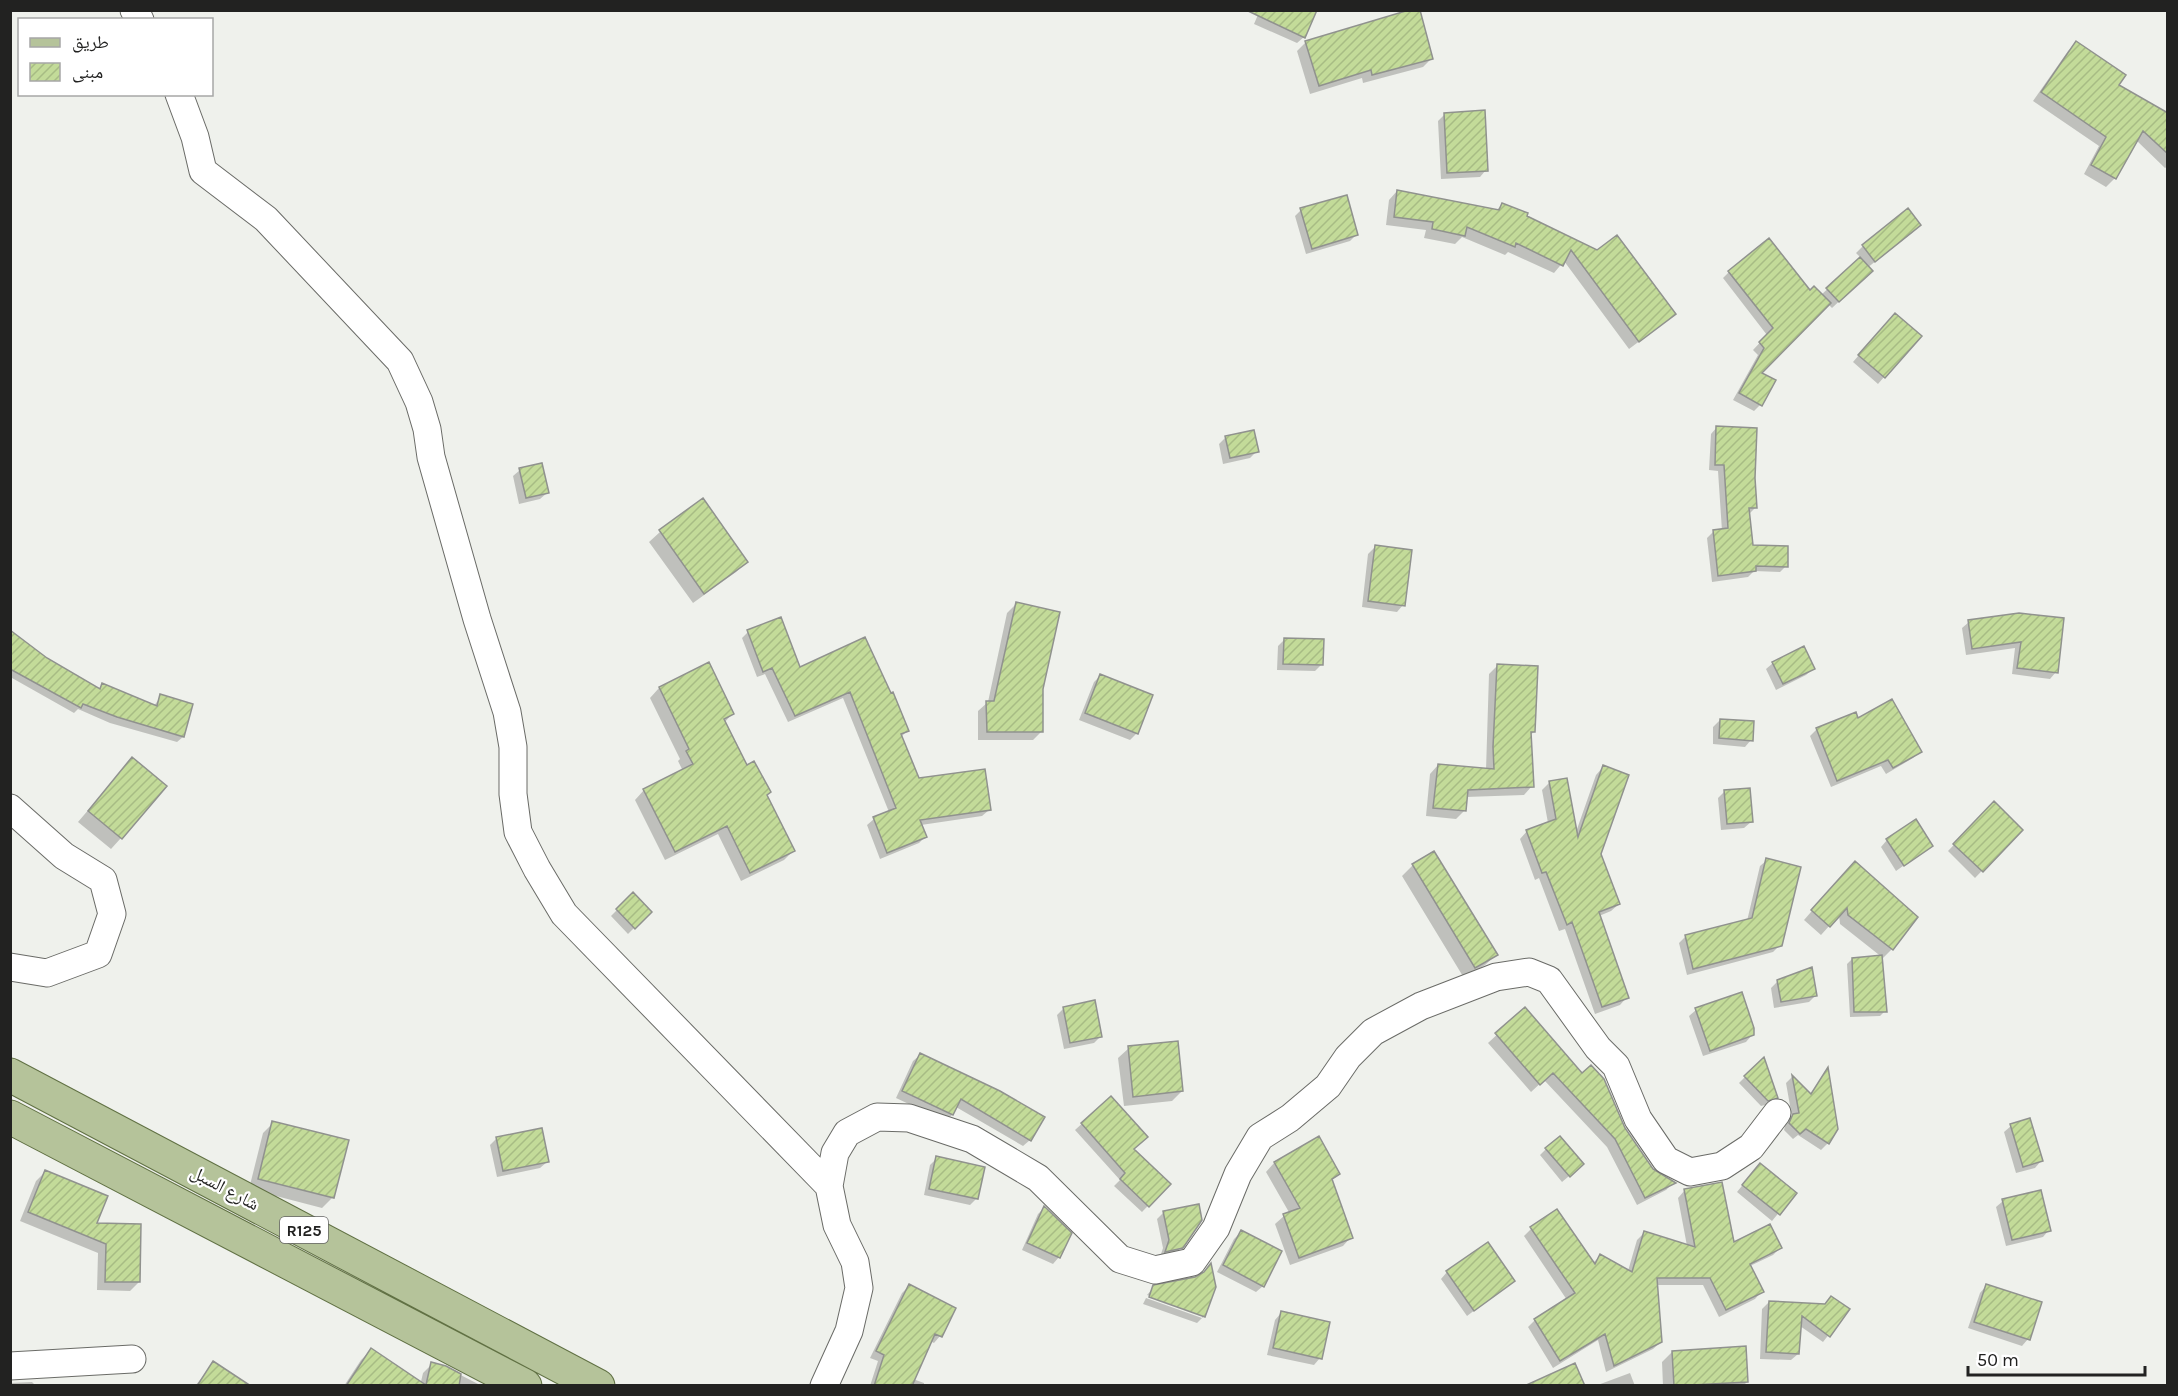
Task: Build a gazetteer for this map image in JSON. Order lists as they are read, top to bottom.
{
  "streets": {
    "main road": ["شارع السبل", "R125"]
  },
  "legend": ["طريق", "مبنى"],
  "scale_bar": "50 m"
}
